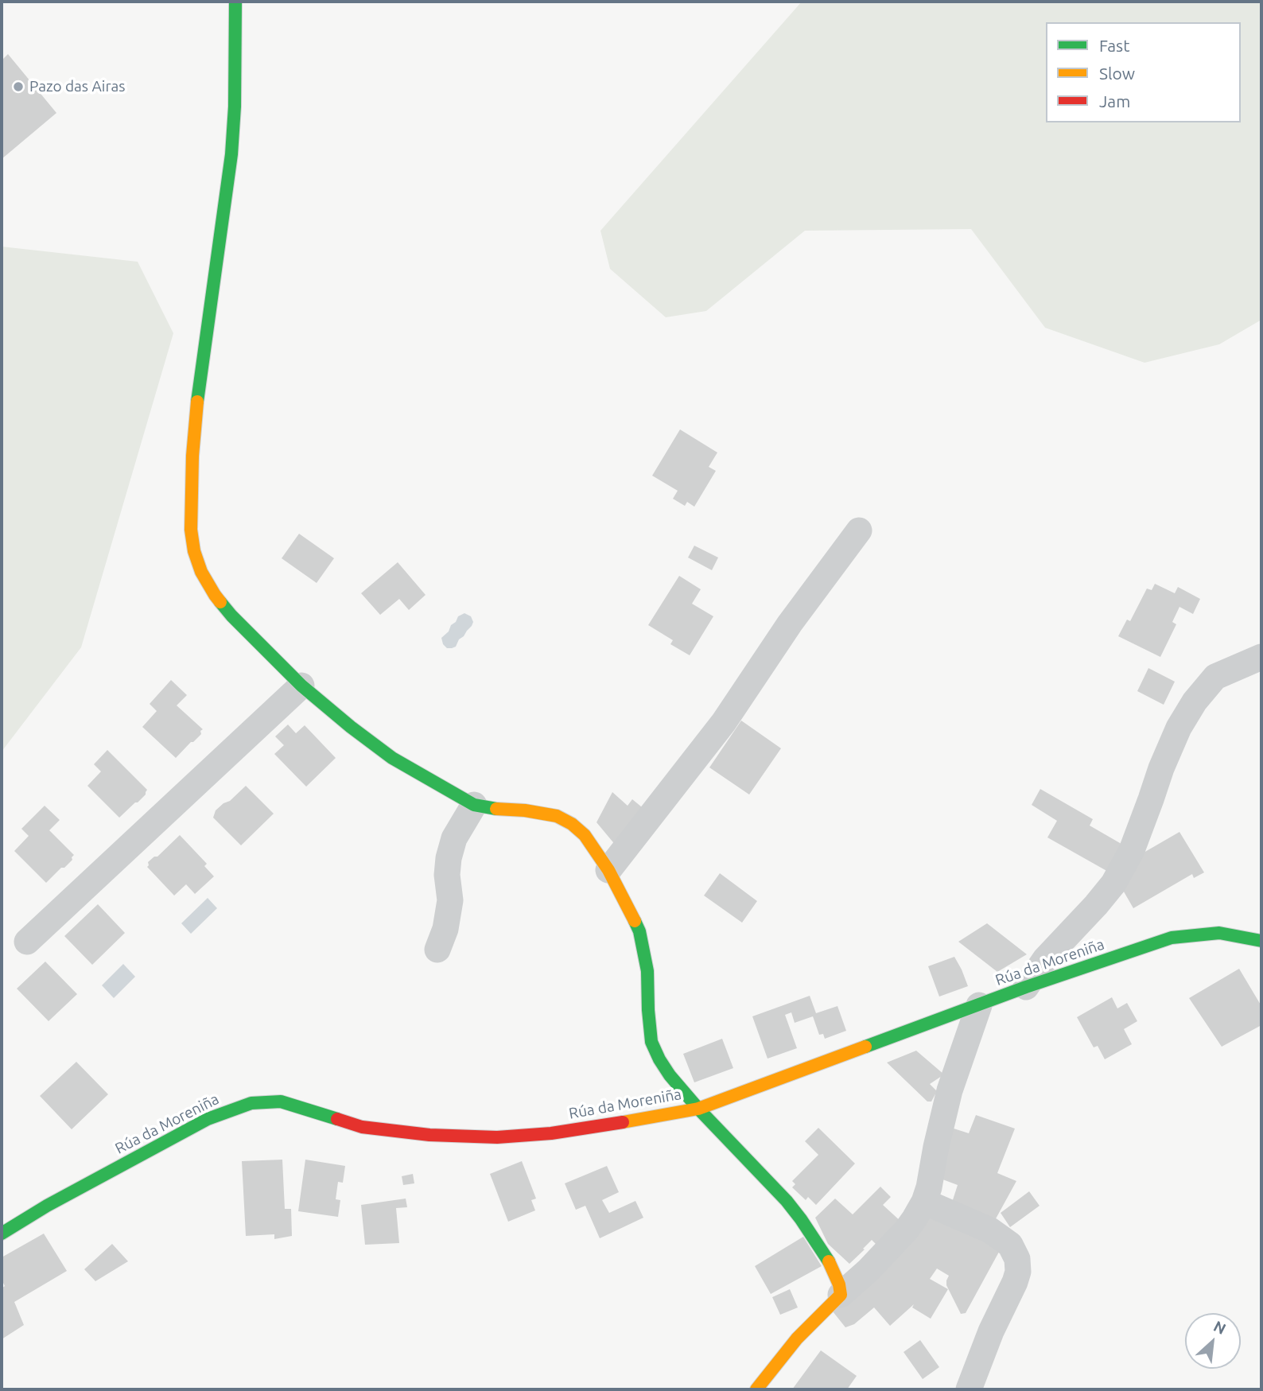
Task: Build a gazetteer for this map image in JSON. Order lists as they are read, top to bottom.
{
  "streets": {
    "street": ["Rúa da Moreniña"]
  },
  "places": ["Pazo das Airas"],
  "legend": ["Fast", "Slow", "Jam"],
  "north": "top right"
}
